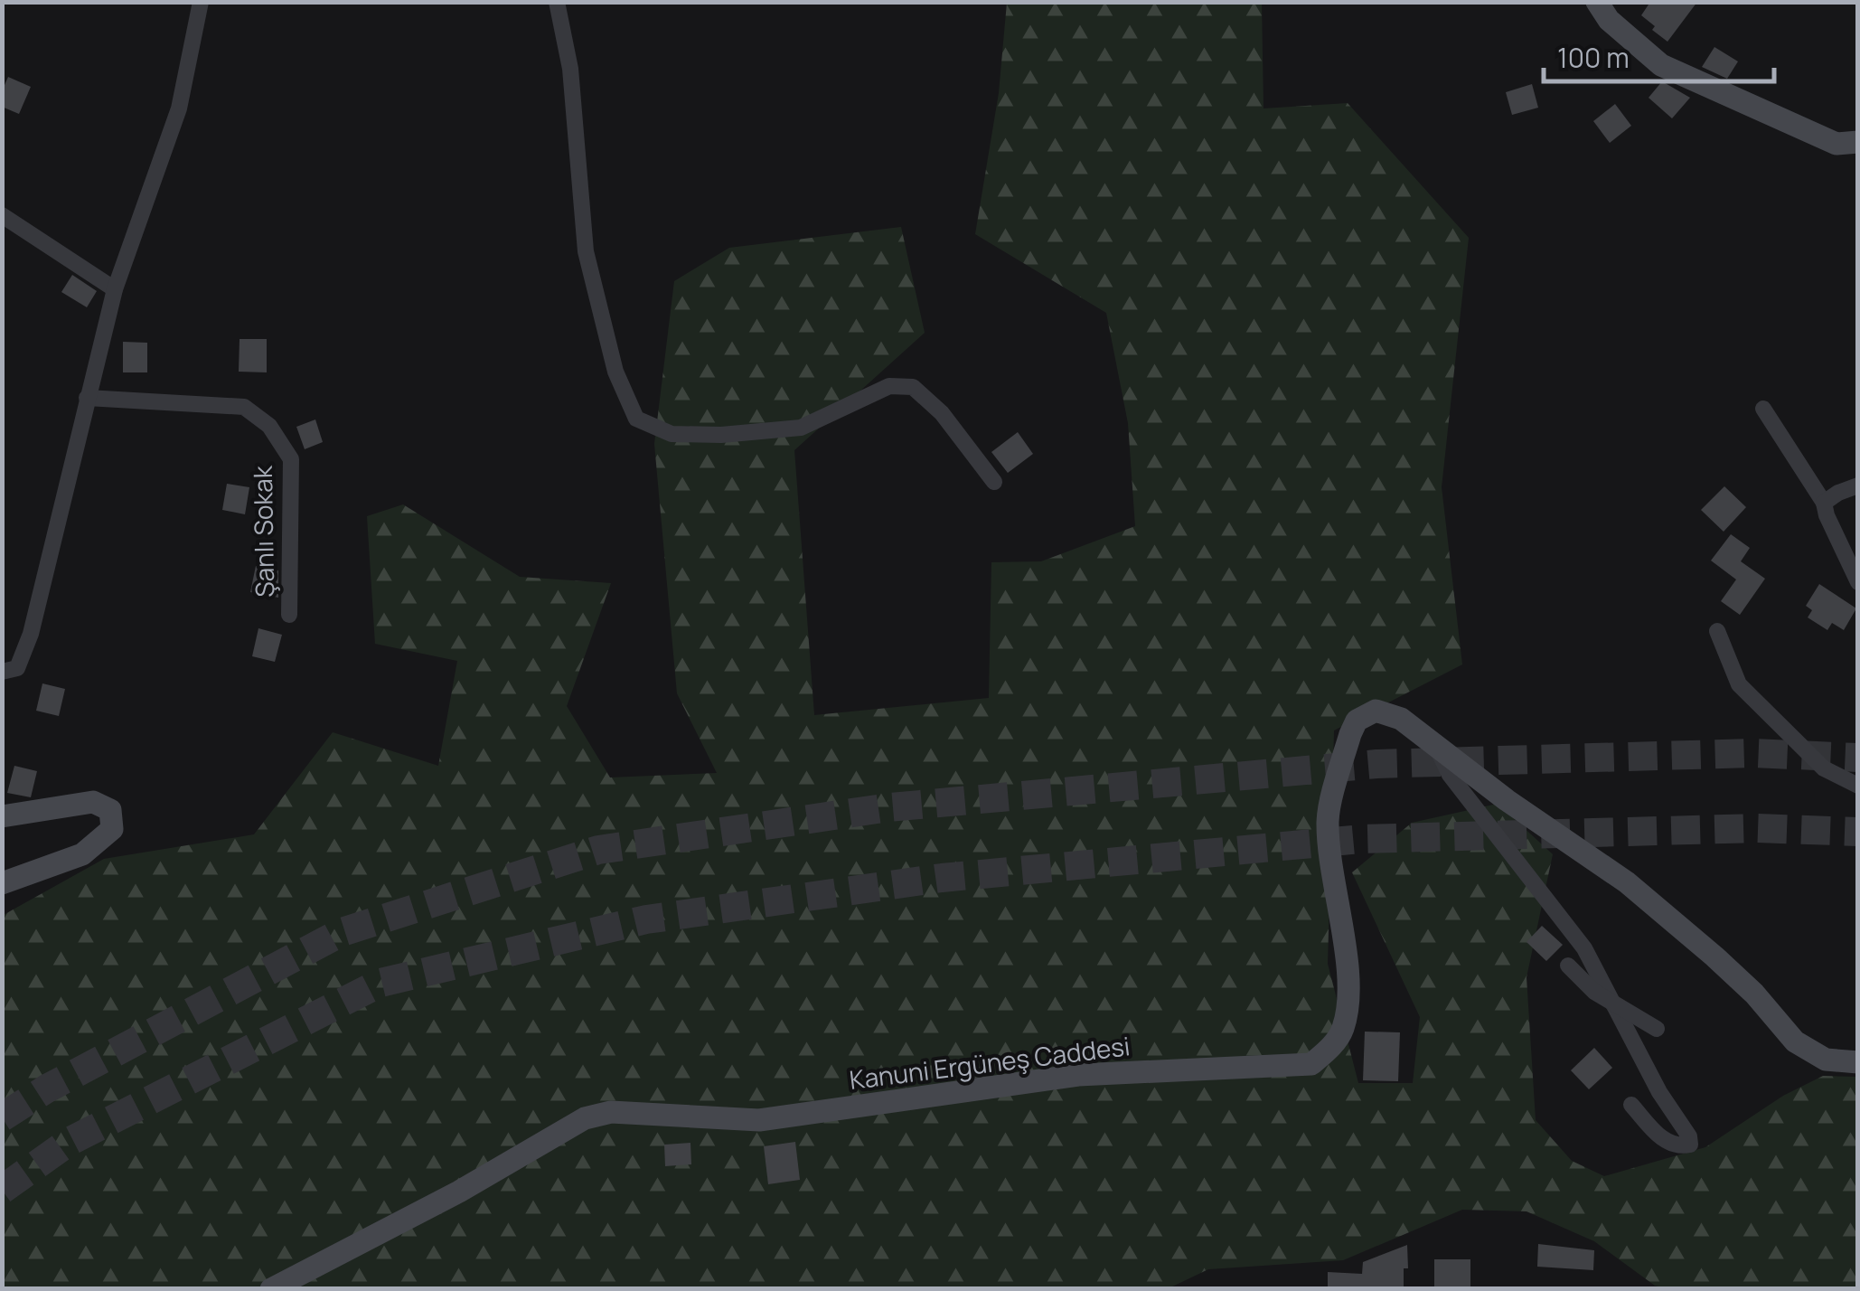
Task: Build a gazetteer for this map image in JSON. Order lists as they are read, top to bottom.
{
  "streets": {
    "street": ["Şanlı Sokak", "Kanuni Ergüneş Caddesi"]
  },
  "scale_bar": "100 m"
}
